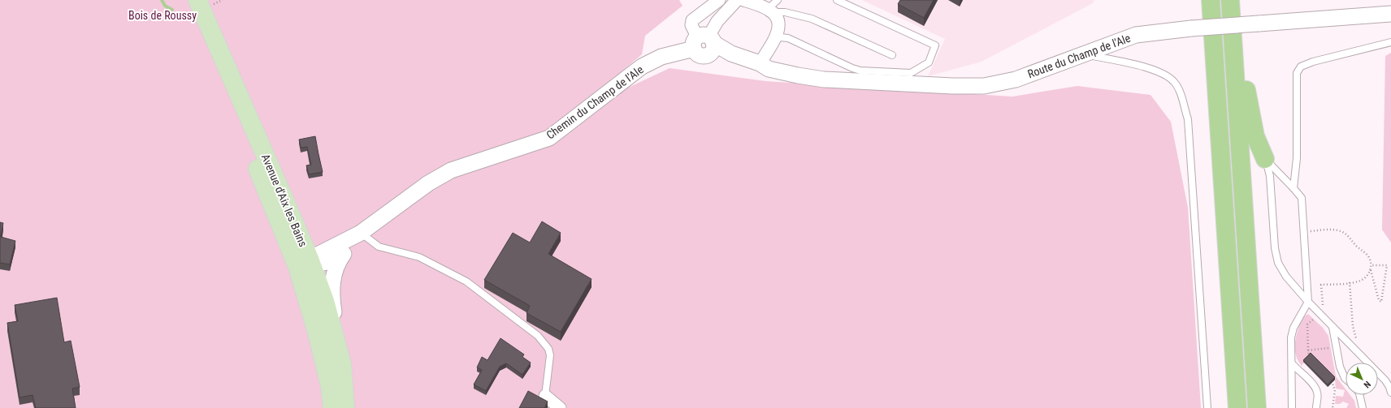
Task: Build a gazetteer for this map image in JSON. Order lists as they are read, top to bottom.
{
  "streets": {
    "main road": ["Avenue d'Aix les Bains"],
    "street": ["Route du Champ de l'Ale", "Chemin du Champ de l'Ale"]
  },
  "crossings": [
    ["Route du Champ de l'Ale", "Chemin du Champ de l'Ale"]
  ],
  "parks": ["Bois de Roussy"],
  "north": "bottom right"
}
